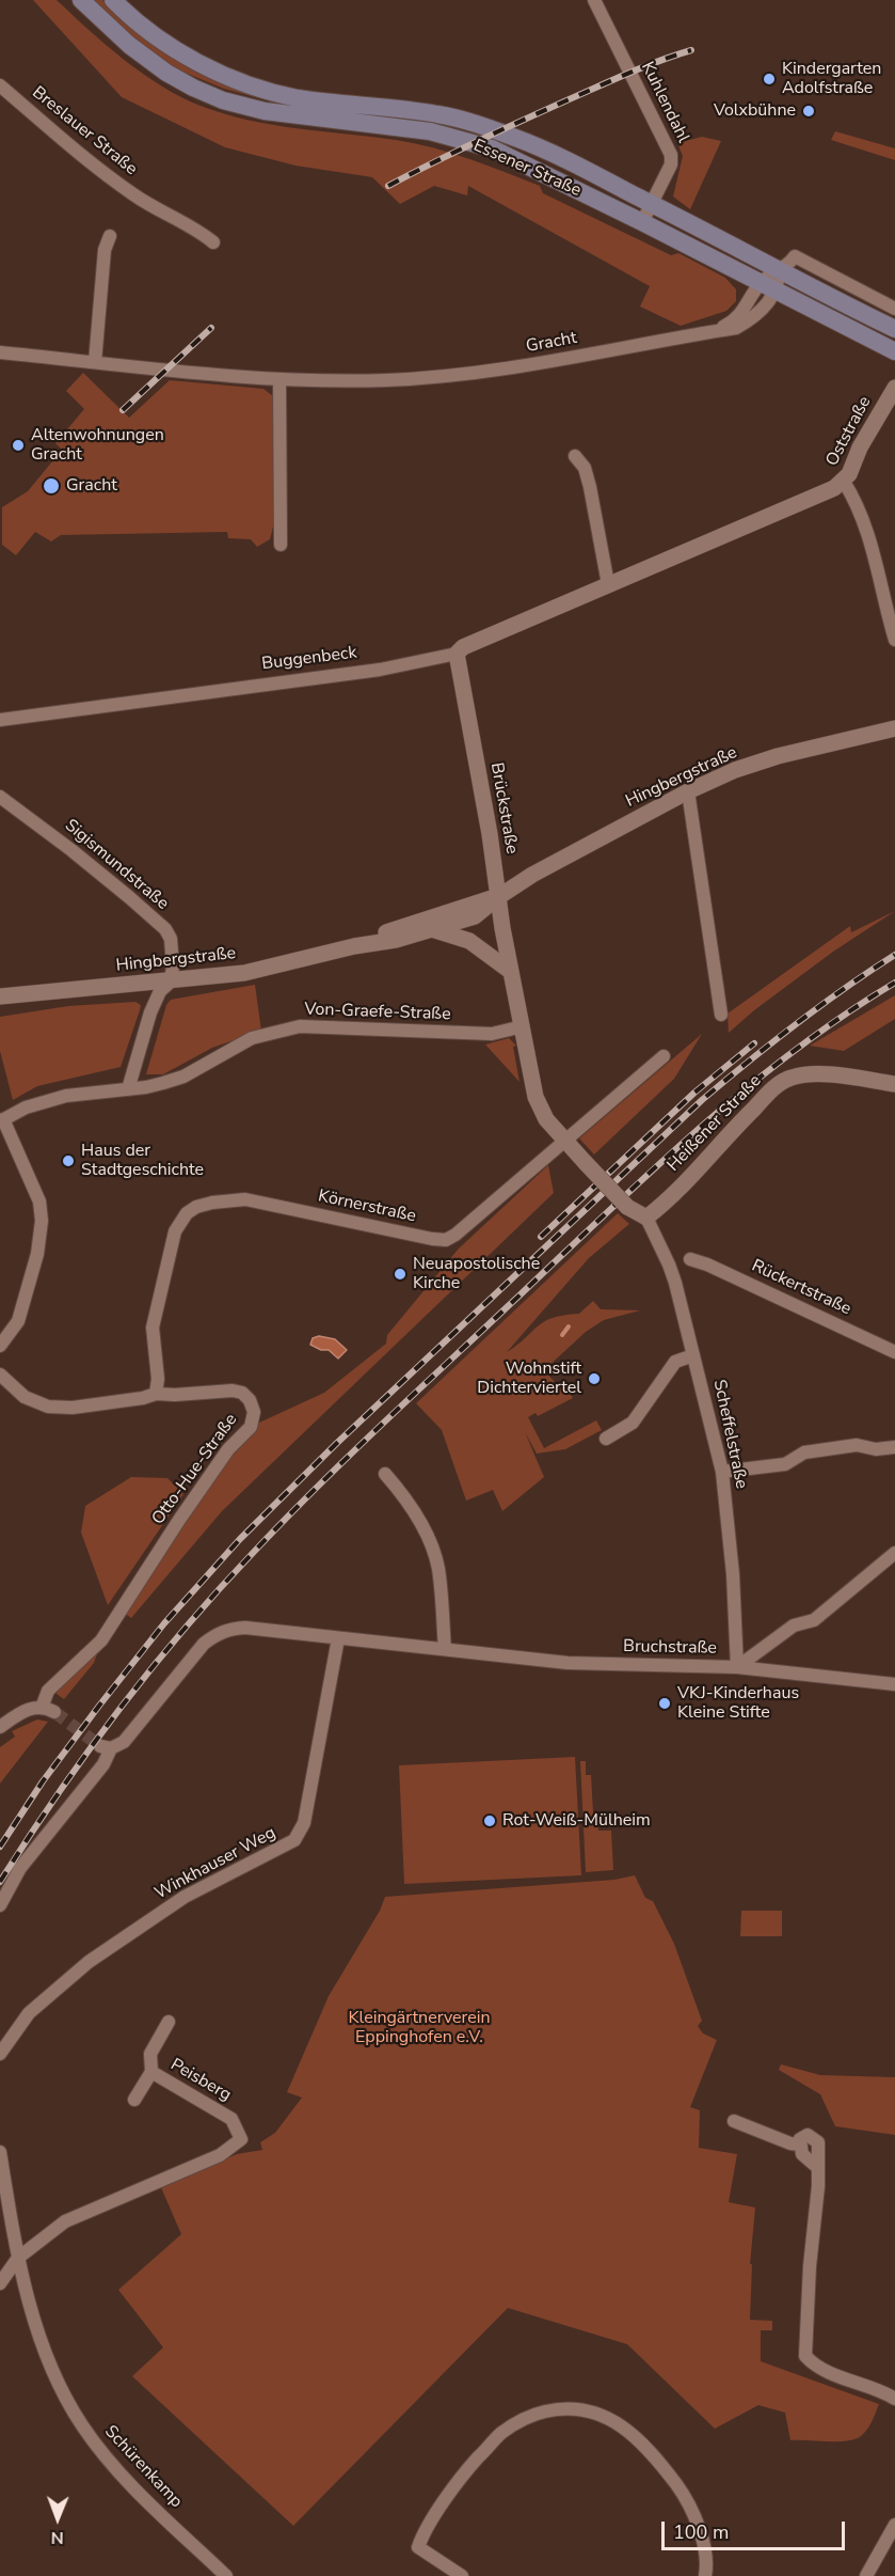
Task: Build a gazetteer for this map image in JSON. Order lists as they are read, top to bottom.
{
  "streets": {
    "main road": ["Essener Straße"],
    "street": [
      "Kuhlendahl",
      "Breslauer Straße",
      "Gracht",
      "Oststraße",
      "Buggenbeck",
      "Hingbergstraße",
      "Brückstraße",
      "Sigismundstraße",
      "Von-Graefe-Straße",
      "Heißener Straße",
      "Körnerstraße",
      "Rückertstraße",
      "Scheffelstraße",
      "Otto-Hue-Straße",
      "Bruchstraße",
      "Winkhauser Weg",
      "Peisberg",
      "Schürenkamp"
    ]
  },
  "crossings": [
    ["Kuhlendahl", "Essener Straße"],
    ["Essener Straße", "Gracht"],
    ["Oststraße", "Buggenbeck"],
    ["Buggenbeck", "Brückstraße"],
    ["Hingbergstraße", "Brückstraße"],
    ["Hingbergstraße", "Sigismundstraße"],
    ["Brückstraße", "Von-Graefe-Straße"],
    ["Brückstraße", "Heißener Straße"],
    ["Brückstraße", "Körnerstraße"],
    ["Brückstraße", "Scheffelstraße"],
    ["Heißener Straße", "Scheffelstraße"],
    ["Körnerstraße", "Otto-Hue-Straße"],
    ["Scheffelstraße", "Bruchstraße"],
    ["Bruchstraße", "Winkhauser Weg"],
    ["Peisberg", "Schürenkamp"]
  ],
  "parks": ["Kleingärtnerverein Eppinghofen e.V."],
  "places": [
    "Kindergarten Adolfstraße",
    "Volxbühne",
    "Altenwohnungen Gracht",
    "Gracht",
    "Haus der Stadtgeschichte",
    "Neuapostolische Kirche",
    "Wohnstift Dichterviertel",
    "VKJ-Kinderhaus Kleine Stifte",
    "Rot-Weiß-Mülheim"
  ],
  "scale_bar": "100 m",
  "north": "bottom"
}
